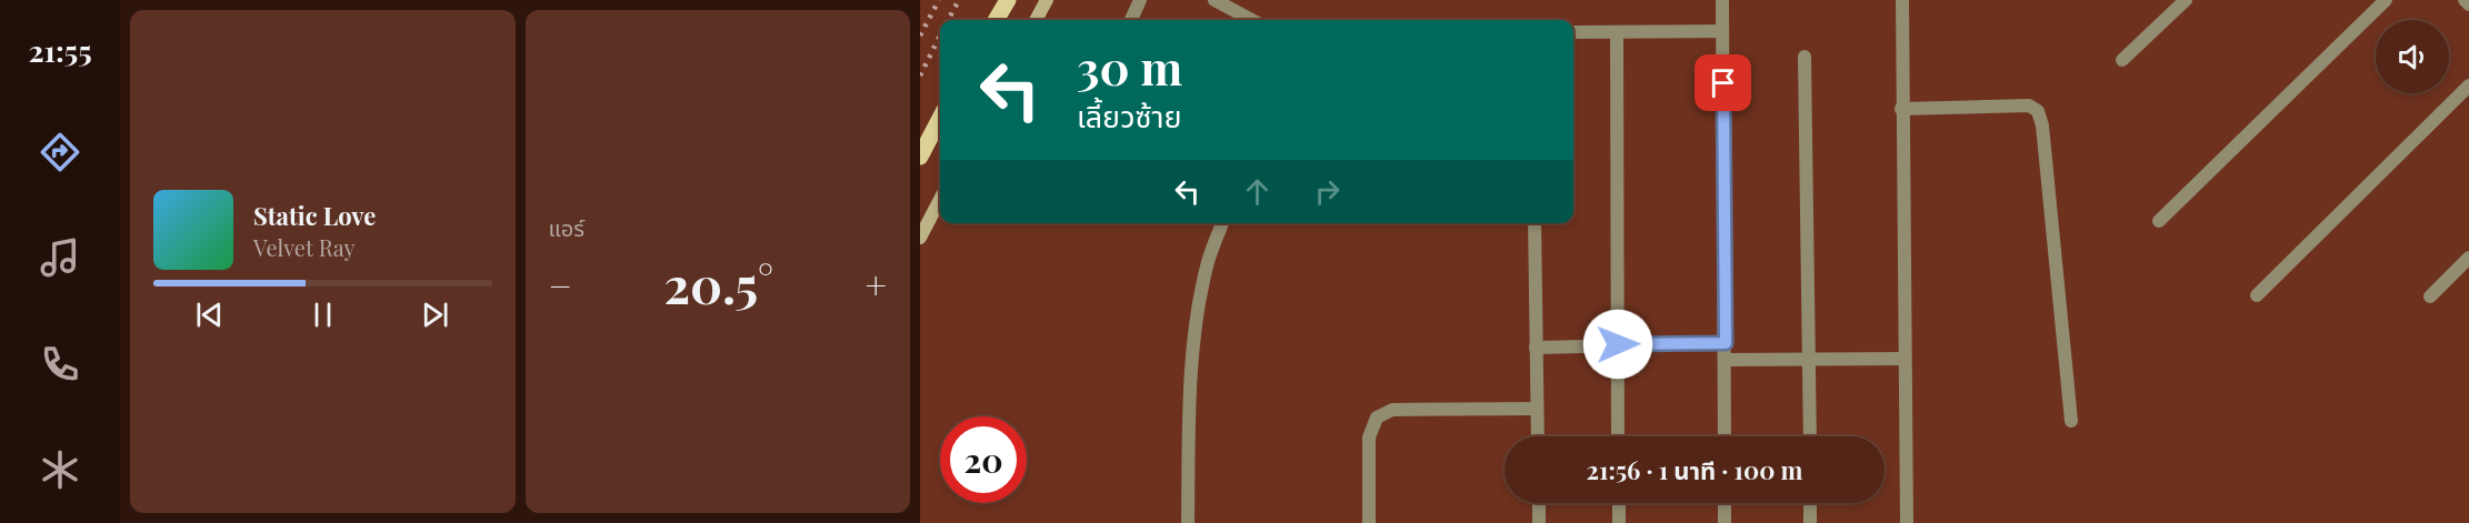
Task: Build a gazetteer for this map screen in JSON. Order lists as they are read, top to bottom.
{
  "page": {
    "tabs": "21:55",
    "tile": "แอร์",
    "turn": ["30 m", "เลี้ยวซ้าย"],
    "song": ["Static Love", "Velvet Ray"],
    "heat": ["−", "20.5°", "+"],
    "limit": "20",
    "trip": "21:56 · 1 นาที · 100 m"
  }
}
